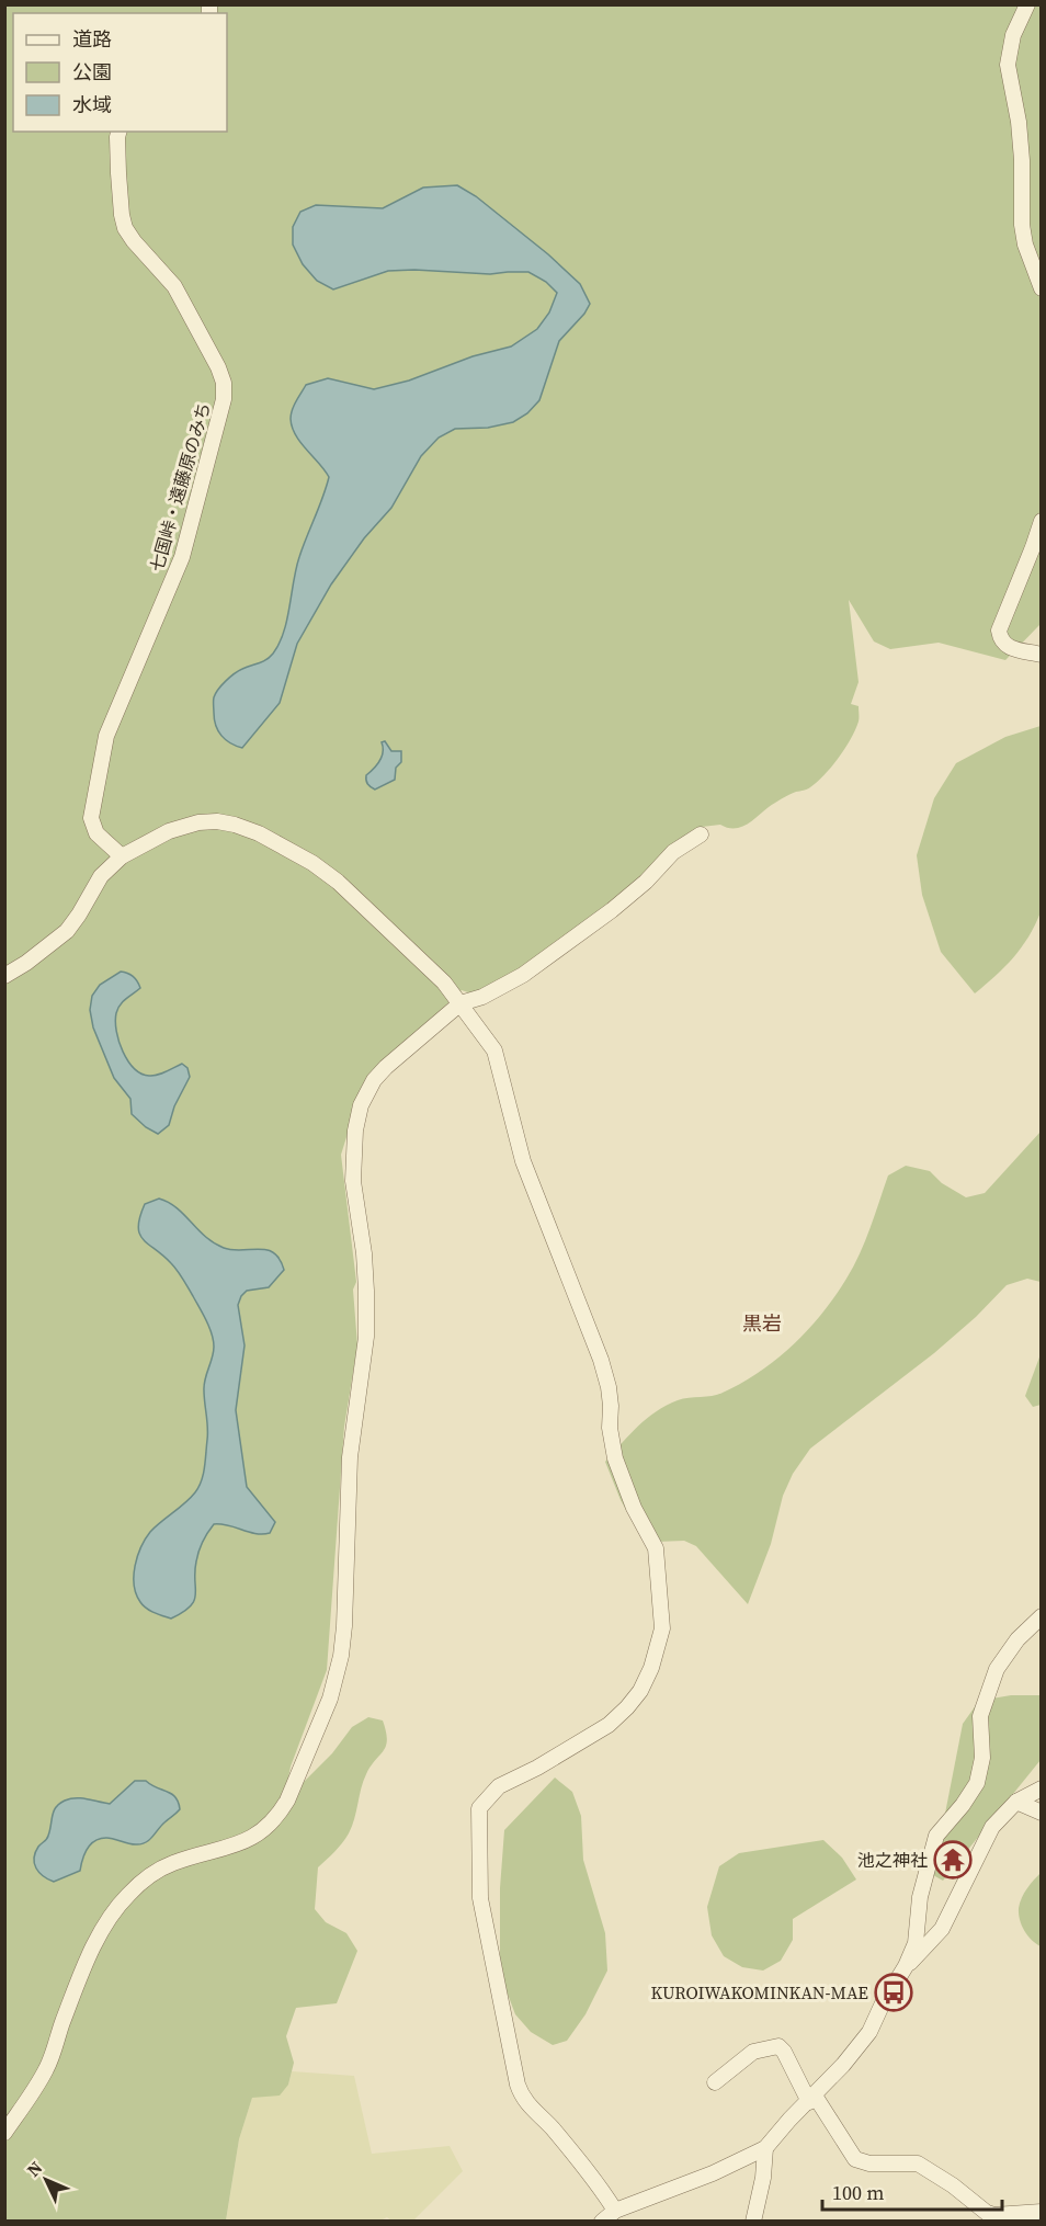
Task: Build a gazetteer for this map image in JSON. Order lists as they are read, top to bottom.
{
  "streets": {
    "street": ["七国峠・遠藤原のみち"]
  },
  "districts": ["黒岩"],
  "places": {
    "temple": ["池之神社"],
    "bus stop": ["KUROIWAKOMINKAN-MAE"]
  },
  "legend": ["道路", "公園", "水域"],
  "scale_bar": "100 m",
  "north": "top left"
}
